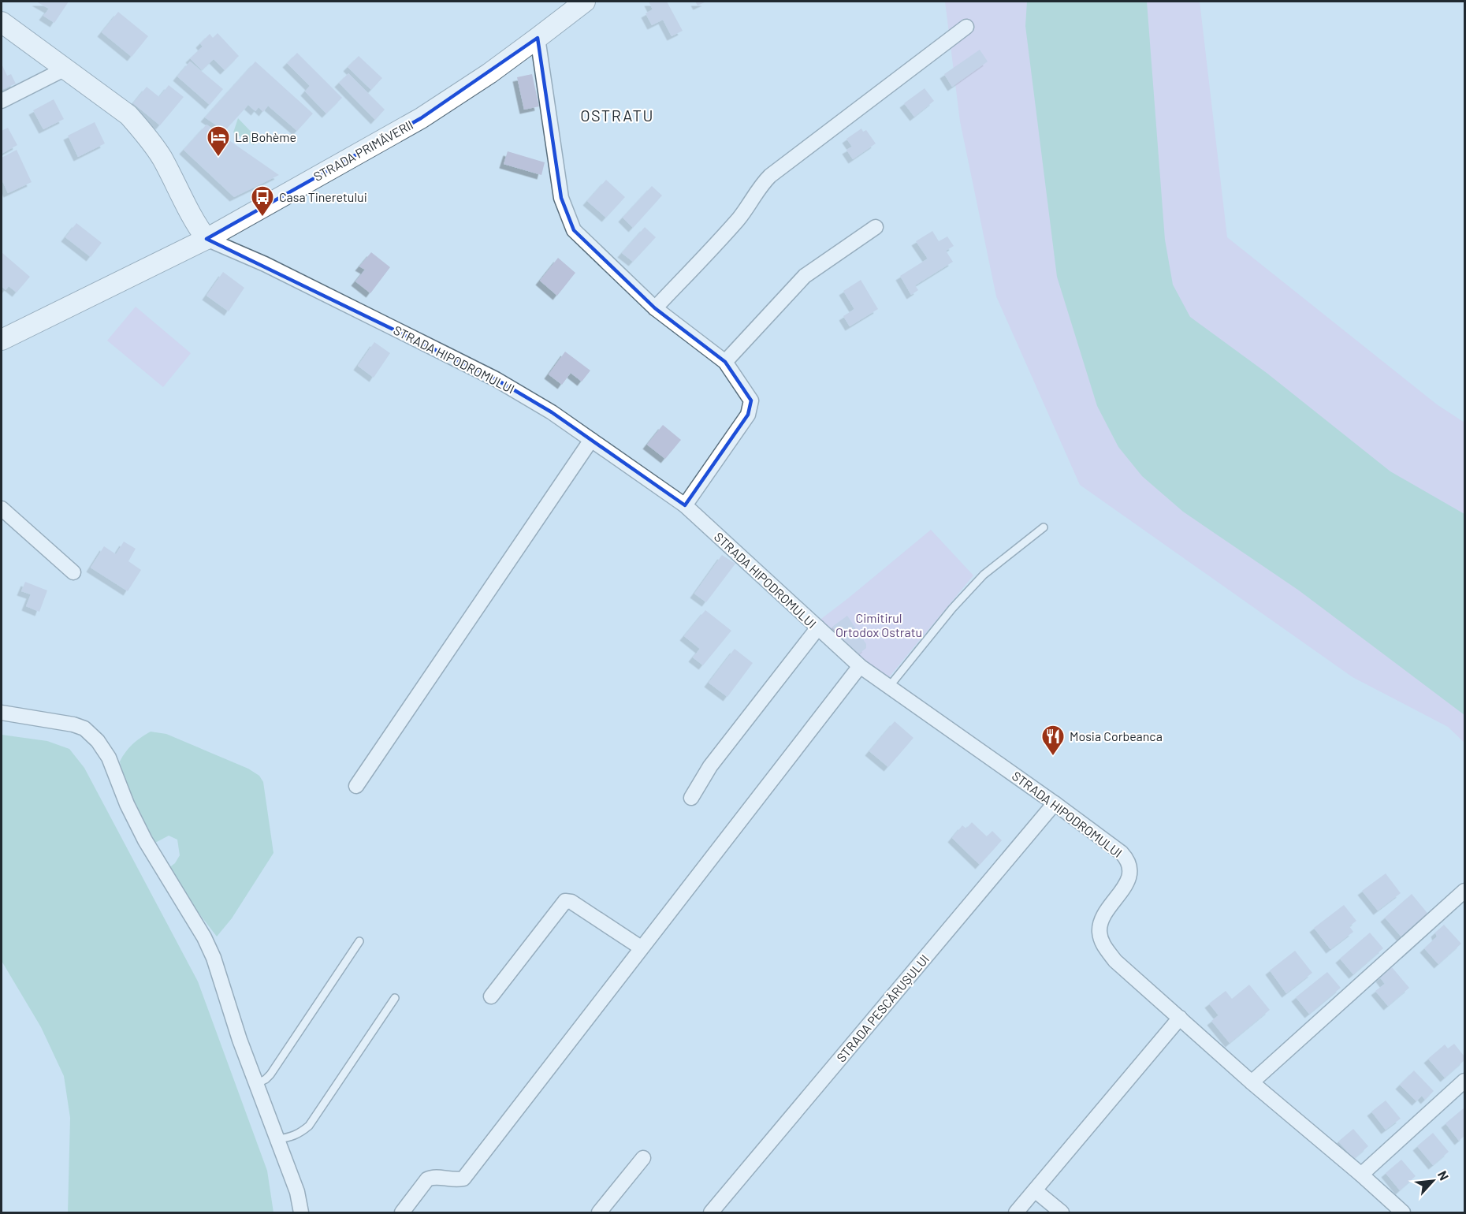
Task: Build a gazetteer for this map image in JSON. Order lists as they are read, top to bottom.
{
  "streets": {
    "main road": ["STRADA PRIMĂVERII"],
    "street": ["STRADA HIPODROMULUI", "STRADA PESCĂRUȘULUI"]
  },
  "crossings": [
    ["STRADA PRIMĂVERII", "STRADA HIPODROMULUI"],
    ["STRADA HIPODROMULUI", "STRADA PESCĂRUȘULUI"]
  ],
  "districts": ["OSTRATU"],
  "parks": ["Cimitirul Ortodox Ostratu"],
  "places": {
    "hotel": ["La Bohème"],
    "bus stop": ["Casa Tineretului"],
    "restaurant": ["Mosia Corbeanca"]
  },
  "north": "top right"
}
